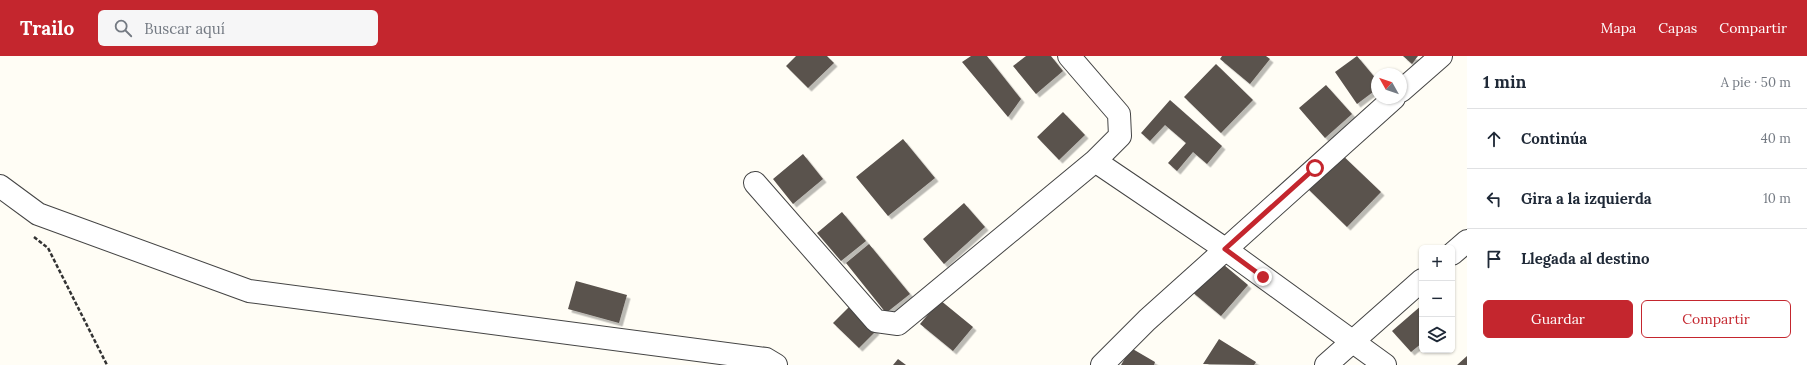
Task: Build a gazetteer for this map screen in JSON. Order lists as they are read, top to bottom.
{
  "north": "top left",
  "page": {
    "header": "Trailo",
    "search": "Buscar aquí",
    "nav": ["Mapa", "Capas", "Compartir"],
    "heading": ["1 min", "A pie · 50 m"],
    "list": [
      ["Continúa", "40 m"],
      ["Gira a la izquierda", "10 m"],
      "Llegada al destino"
    ],
    "map_buttons": ["+", "−"],
    "buttons": ["Guardar", "Compartir"]
  }
}
